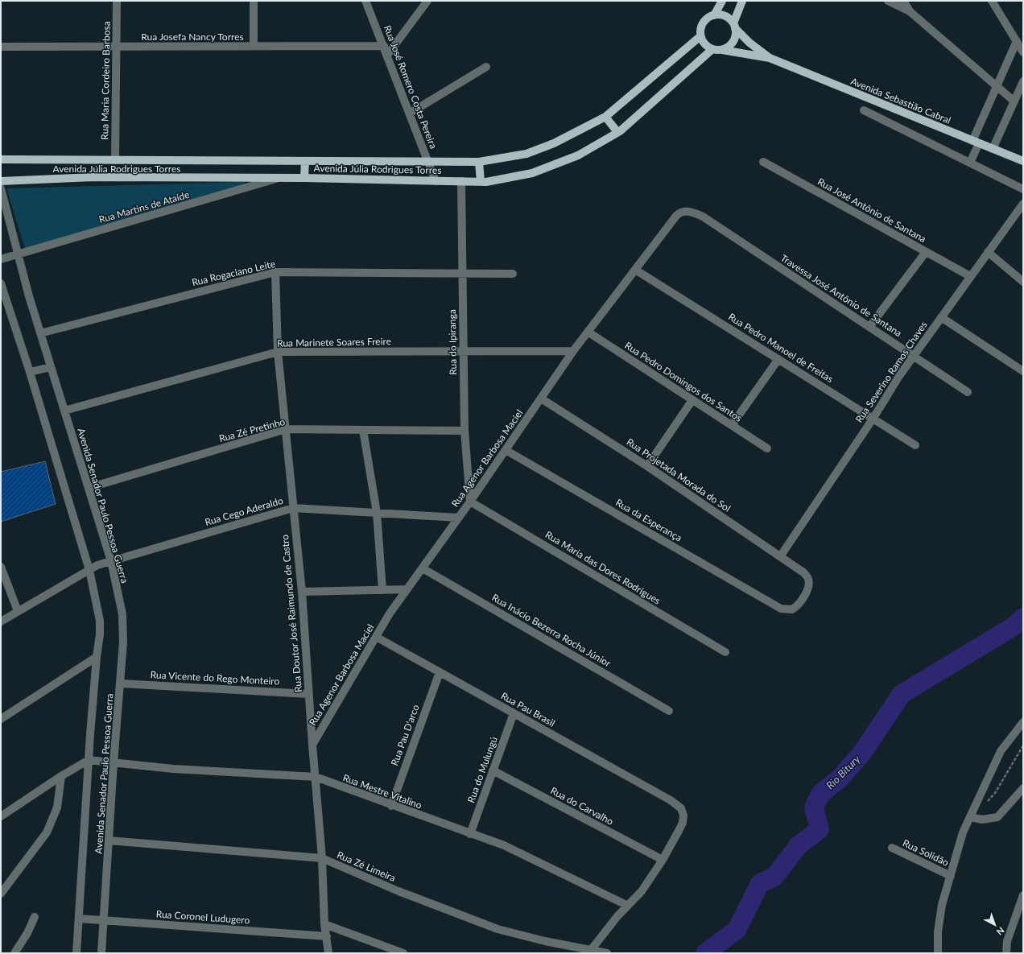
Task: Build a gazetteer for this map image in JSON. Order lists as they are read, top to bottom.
{
  "streets": {
    "main road": ["Avenida Sebastião Cabral", "Avenida Júlia Rodrigues Torres"],
    "street": [
      "Rua Josefa Nancy Torres",
      "Rua Maria Cordeiro Barbosa",
      "Rua José Romero Costa Pereira",
      "Rua Martins de Ataíde",
      "Rua José Antônio de Santana",
      "Rua Rogaciano Leite",
      "Travessa José Antônio de Santana",
      "Rua Marinete Soares Freire",
      "Rua do Ipiranga",
      "Rua Pedro Manoel de Freitas",
      "Rua Severino Ramos Chaves",
      "Rua Pedro Domingos dos Santos",
      "Rua Zé Pretinho",
      "Rua Agenor Barbosa Maciel",
      "Rua Projetada Morada do Sol",
      "Avenida Senador Paulo Pessoa Guerra",
      "Rua Cego Aderaldo",
      "Rua da Esperança",
      "Rua Maria das Dores Rodrigues",
      "Rua Doutor José Raimundo de Castro",
      "Rua Inácio Bezerra Rocha Júnior",
      "Rua Vicente do Rego Monteiro",
      "Rua Pau Brasil",
      "Rua Pau D'arco",
      "Rua do Mulungú",
      "Rua Mestre Vitalino",
      "Rua do Carvalho",
      "Rua Solidão",
      "Rua Zé Limeira",
      "Rua Coronel Ludugero"
    ]
  },
  "crossings": [
    ["Rua Josefa Nancy Torres", "Rua Maria Cordeiro Barbosa"],
    ["Rua Josefa Nancy Torres", "Rua José Romero Costa Pereira"],
    ["Rua Maria Cordeiro Barbosa", "Avenida Júlia Rodrigues Torres"],
    ["Rua José Romero Costa Pereira", "Avenida Júlia Rodrigues Torres"],
    ["Avenida Sebastião Cabral", "Avenida Júlia Rodrigues Torres"],
    ["Avenida Júlia Rodrigues Torres", "Rua Martins de Ataíde"],
    ["Avenida Júlia Rodrigues Torres", "Rua do Ipiranga"],
    ["Rua Martins de Ataíde", "Avenida Senador Paulo Pessoa Guerra"],
    ["Rua José Antônio de Santana", "Rua Severino Ramos Chaves"],
    ["Rua Rogaciano Leite", "Rua do Ipiranga"],
    ["Rua Rogaciano Leite", "Avenida Senador Paulo Pessoa Guerra"],
    ["Rua Rogaciano Leite", "Rua Doutor José Raimundo de Castro"],
    ["Travessa José Antônio de Santana", "Rua Severino Ramos Chaves"],
    ["Travessa José Antônio de Santana", "Rua Agenor Barbosa Maciel"],
    ["Rua Marinete Soares Freire", "Rua do Ipiranga"],
    ["Rua Marinete Soares Freire", "Rua Agenor Barbosa Maciel"],
    ["Rua Marinete Soares Freire", "Avenida Senador Paulo Pessoa Guerra"],
    ["Rua Marinete Soares Freire", "Rua Doutor José Raimundo de Castro"],
    ["Rua do Ipiranga", "Rua Zé Pretinho"],
    ["Rua do Ipiranga", "Rua Agenor Barbosa Maciel"],
    ["Rua do Ipiranga", "Rua Maria das Dores Rodrigues"],
    ["Rua Pedro Manoel de Freitas", "Rua Severino Ramos Chaves"],
    ["Rua Pedro Manoel de Freitas", "Rua Agenor Barbosa Maciel"],
    ["Rua Severino Ramos Chaves", "Rua Projetada Morada do Sol"],
    ["Rua Pedro Domingos dos Santos", "Rua Agenor Barbosa Maciel"],
    ["Rua Zé Pretinho", "Avenida Senador Paulo Pessoa Guerra"],
    ["Rua Zé Pretinho", "Rua Doutor José Raimundo de Castro"],
    ["Rua Agenor Barbosa Maciel", "Rua Projetada Morada do Sol"],
    ["Rua Agenor Barbosa Maciel", "Rua Cego Aderaldo"],
    ["Rua Agenor Barbosa Maciel", "Rua da Esperança"],
    ["Rua Agenor Barbosa Maciel", "Rua Maria das Dores Rodrigues"],
    ["Rua Agenor Barbosa Maciel", "Rua Doutor José Raimundo de Castro"],
    ["Rua Agenor Barbosa Maciel", "Rua Inácio Bezerra Rocha Júnior"],
    ["Rua Agenor Barbosa Maciel", "Rua Pau Brasil"],
    ["Rua Projetada Morada do Sol", "Rua da Esperança"],
    ["Avenida Senador Paulo Pessoa Guerra", "Rua Cego Aderaldo"],
    ["Avenida Senador Paulo Pessoa Guerra", "Rua Vicente do Rego Monteiro"],
    ["Avenida Senador Paulo Pessoa Guerra", "Rua Mestre Vitalino"],
    ["Avenida Senador Paulo Pessoa Guerra", "Rua Zé Limeira"],
    ["Avenida Senador Paulo Pessoa Guerra", "Rua Coronel Ludugero"],
    ["Rua Cego Aderaldo", "Rua Doutor José Raimundo de Castro"],
    ["Rua Doutor José Raimundo de Castro", "Rua Vicente do Rego Monteiro"],
    ["Rua Doutor José Raimundo de Castro", "Rua Mestre Vitalino"],
    ["Rua Doutor José Raimundo de Castro", "Rua Zé Limeira"],
    ["Rua Doutor José Raimundo de Castro", "Rua Coronel Ludugero"],
    ["Rua Pau Brasil", "Rua Pau D'arco"],
    ["Rua Pau Brasil", "Rua do Mulungú"],
    ["Rua Pau Brasil", "Rua Mestre Vitalino"],
    ["Rua Pau Brasil", "Rua do Carvalho"],
    ["Rua Pau Brasil", "Rua Zé Limeira"],
    ["Rua Pau D'arco", "Rua Mestre Vitalino"],
    ["Rua do Mulungú", "Rua Mestre Vitalino"],
    ["Rua do Mulungú", "Rua do Carvalho"]
  ],
  "water": ["Rio Bitury"],
  "north": "bottom right"
}
